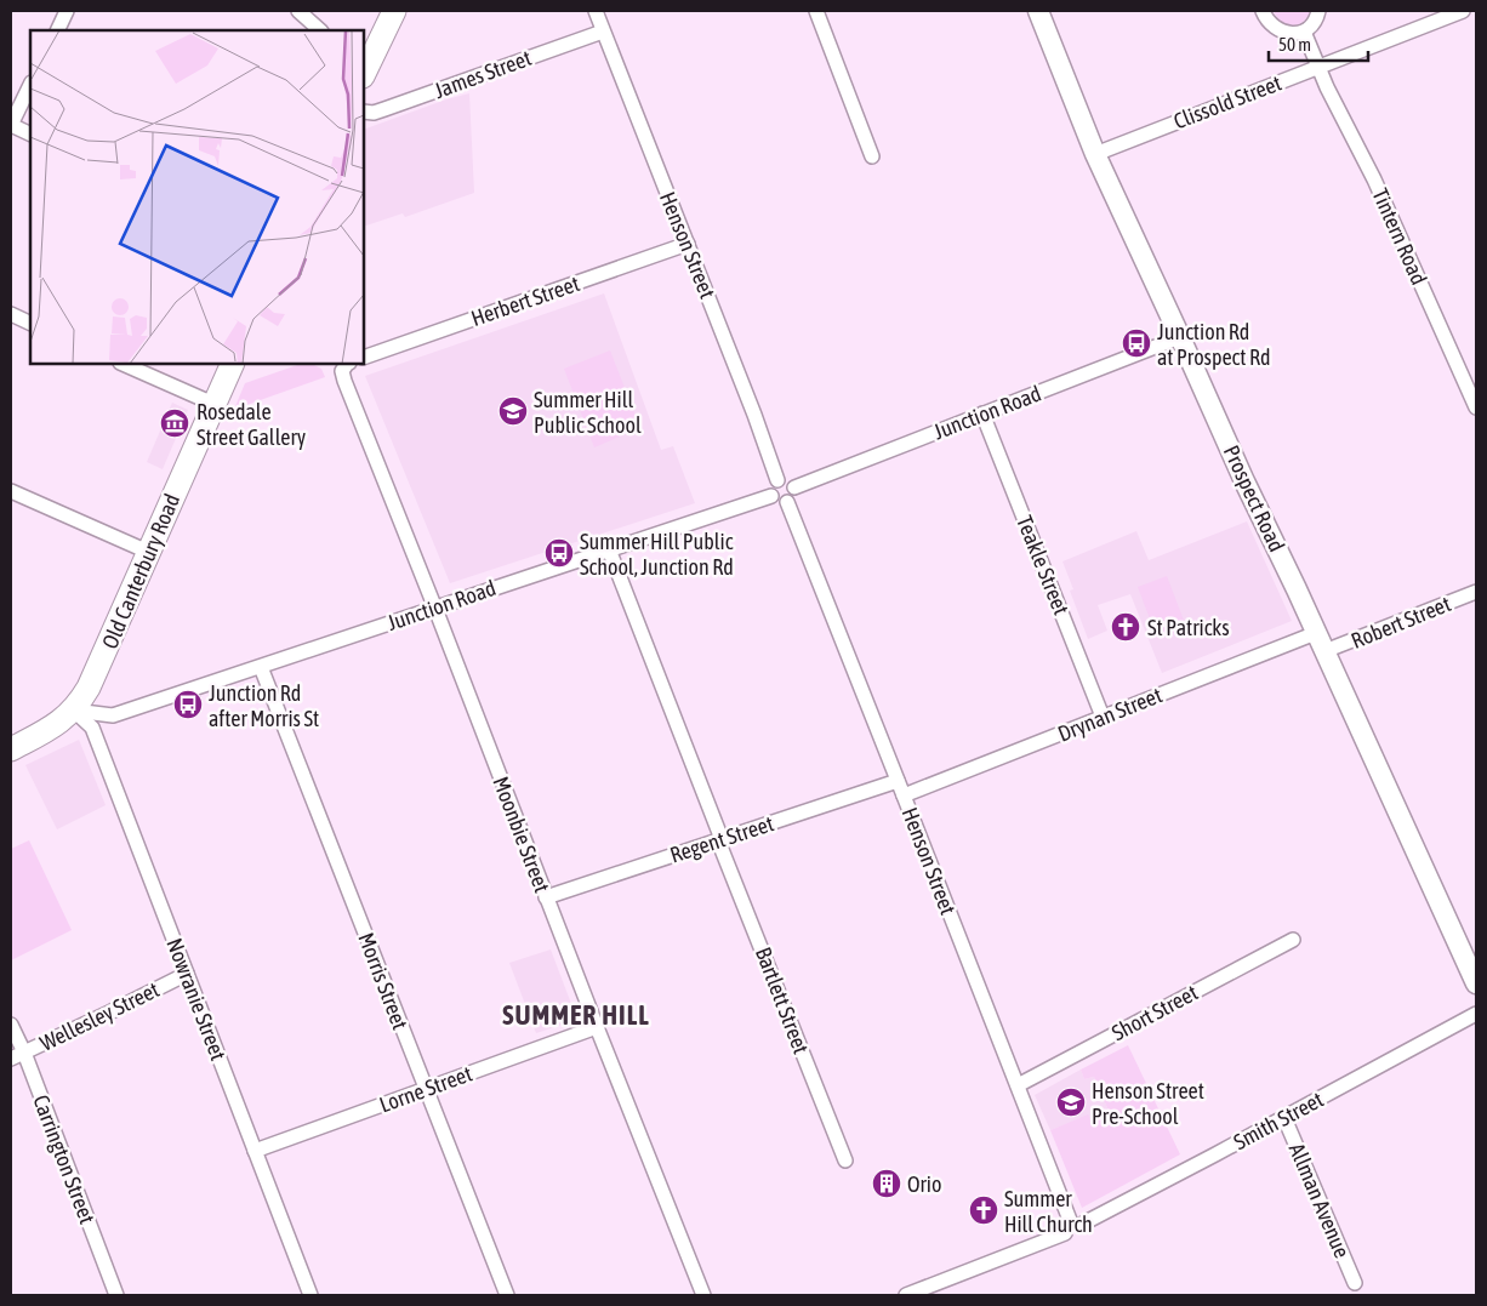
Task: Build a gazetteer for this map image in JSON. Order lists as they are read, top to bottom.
{
  "streets": {
    "main road": ["Old Canterbury Road"],
    "street": [
      "James Street",
      "Clissold Street",
      "Tintern Road",
      "Henson Street",
      "Herbert Street",
      "Junction Road",
      "Prospect Road",
      "Teakle Street",
      "Robert Street",
      "Drynan Street",
      "Moonbie Street",
      "Regent Street",
      "Morris Street",
      "Nowranie Street",
      "Bartlett Street",
      "Short Street",
      "Wellesley Street",
      "Lorne Street",
      "Smith Street",
      "Carrington Street",
      "Allman Avenue"
    ]
  },
  "crossings": [
    ["James Street", "Henson Street"],
    ["Clissold Street", "Tintern Road"],
    ["Clissold Street", "Prospect Road"],
    ["Henson Street", "Herbert Street"],
    ["Henson Street", "Junction Road"],
    ["Henson Street", "Drynan Street"],
    ["Henson Street", "Regent Street"],
    ["Henson Street", "Short Street"],
    ["Henson Street", "Smith Street"],
    ["Junction Road", "Prospect Road"],
    ["Junction Road", "Teakle Street"],
    ["Junction Road", "Old Canterbury Road"],
    ["Junction Road", "Moonbie Street"],
    ["Junction Road", "Morris Street"],
    ["Junction Road", "Nowranie Street"],
    ["Junction Road", "Bartlett Street"],
    ["Prospect Road", "Robert Street"],
    ["Prospect Road", "Drynan Street"],
    ["Teakle Street", "Drynan Street"],
    ["Old Canterbury Road", "Nowranie Street"],
    ["Moonbie Street", "Regent Street"],
    ["Moonbie Street", "Lorne Street"],
    ["Regent Street", "Bartlett Street"],
    ["Morris Street", "Lorne Street"],
    ["Nowranie Street", "Wellesley Street"],
    ["Nowranie Street", "Lorne Street"],
    ["Wellesley Street", "Carrington Street"],
    ["Smith Street", "Allman Avenue"]
  ],
  "districts": ["SUMMER HILL"],
  "places": {
    "bus stop": ["Junction Rd at Prospect Rd", "Summer Hill Public School, Junction Rd", "Junction Rd after Morris St"],
    "school or university": ["Summer Hill Public School", "Henson Street Pre-School"],
    "museum": ["Rosedale Street Gallery"],
    "church": ["St Patricks", "Summer Hill Church"],
    "building": ["Orio"]
  },
  "scale_bar": "50 m"
}
